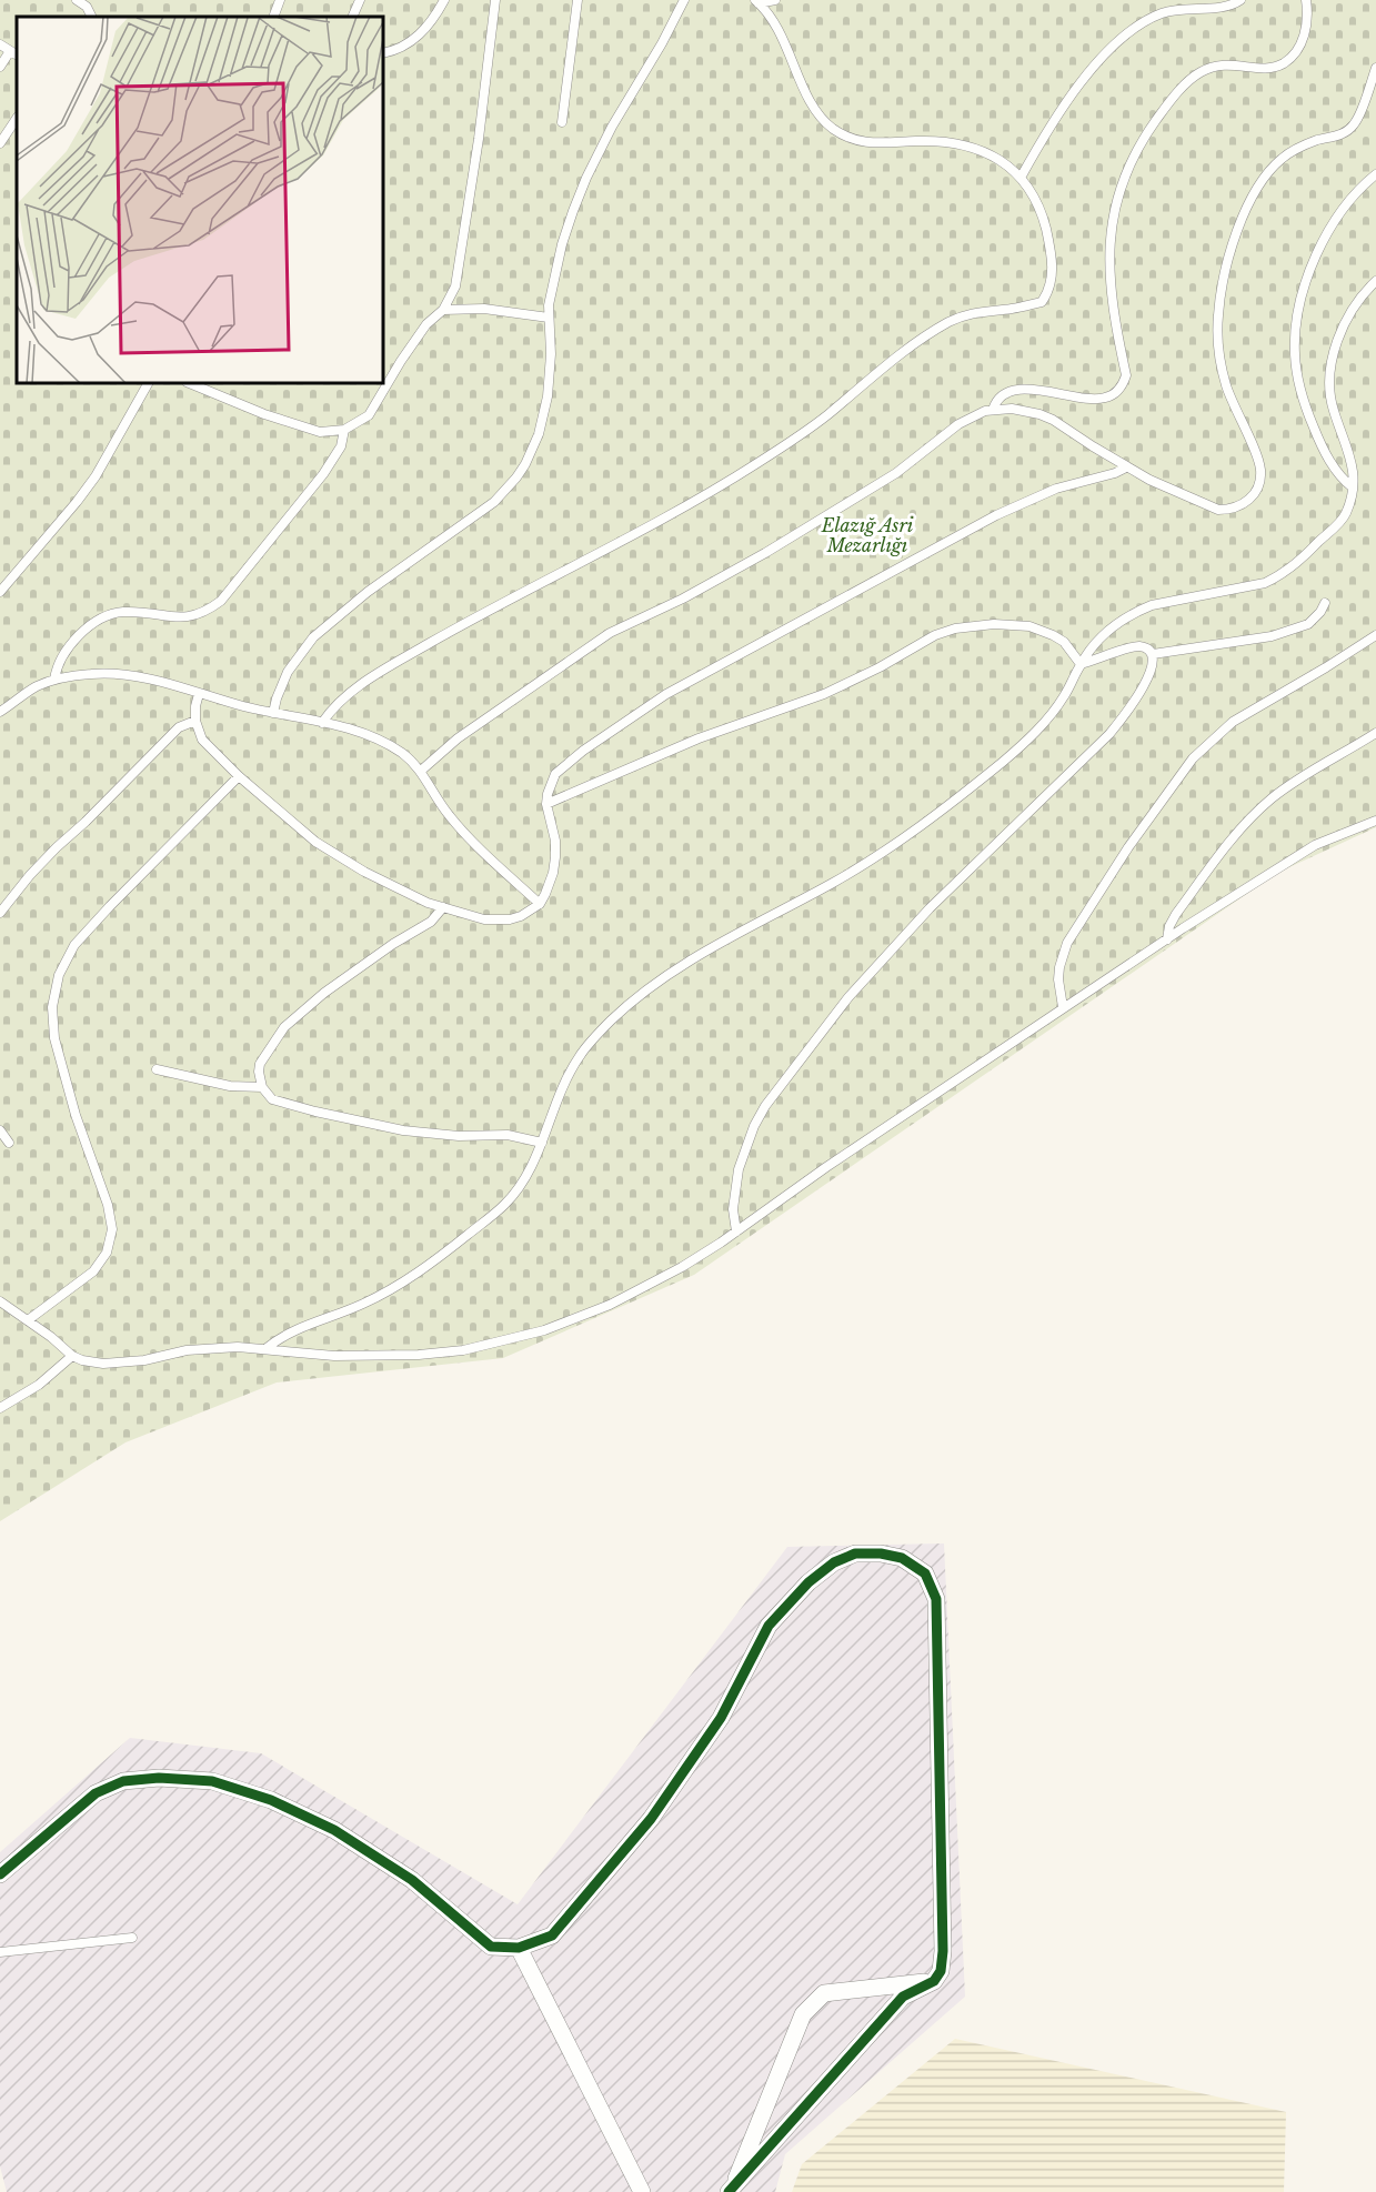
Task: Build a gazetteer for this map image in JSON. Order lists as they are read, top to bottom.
{
  "parks": ["Elazığ Asri Mezarlığı"]
}
